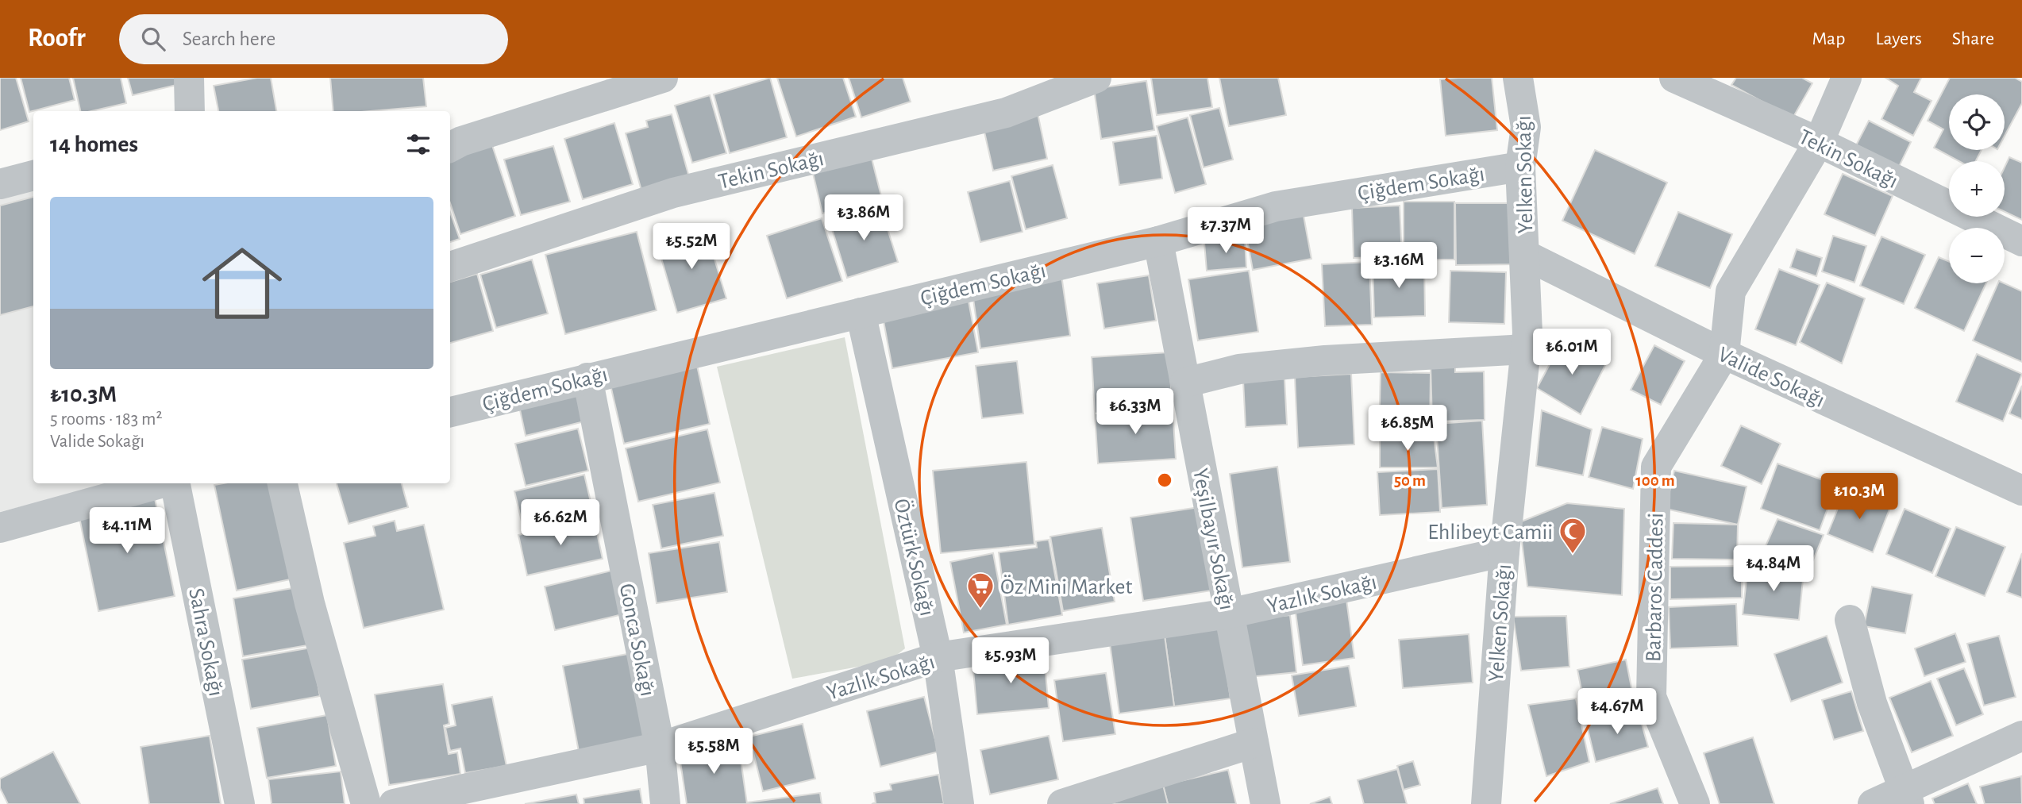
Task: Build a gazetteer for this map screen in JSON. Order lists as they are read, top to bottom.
{
  "streets": {
    "street": [
      "Tekin Sokağı",
      "Yelken Sokağı",
      "Çiğdem Sokağı",
      "Valide Sokağı",
      "Yeşilbayır Sokağı",
      "Öztürk Sokağı",
      "Barbaros Caddesi",
      "Yazlık Sokağı",
      "Gonca Sokağı",
      "Sahra Sokağı"
    ]
  },
  "crossings": [
    ["Tekin Sokağı", "Barbaros Caddesi"],
    ["Yelken Sokağı", "Çiğdem Sokağı"],
    ["Yelken Sokağı", "Valide Sokağı"],
    ["Yelken Sokağı", "Yazlık Sokağı"],
    ["Çiğdem Sokağı", "Yeşilbayır Sokağı"],
    ["Çiğdem Sokağı", "Öztürk Sokağı"],
    ["Çiğdem Sokağı", "Gonca Sokağı"],
    ["Valide Sokağı", "Barbaros Caddesi"],
    ["Yeşilbayır Sokağı", "Yazlık Sokağı"],
    ["Öztürk Sokağı", "Yazlık Sokağı"],
    ["Yazlık Sokağı", "Gonca Sokağı"]
  ],
  "places": {
    "mosque": ["Ehlibeyt Camii"],
    "supermarket": ["Öz Mini Market"]
  },
  "page": {
    "header": "Roofr",
    "search": "Search here",
    "nav": ["Map", "Layers", "Share"],
    "map_buttons": ["+", "−"],
    "heading": "14 homes",
    "list": [
      {
        "name": "₺10.3M",
        "note": "5 rooms · 183 m² · Valide Sokağı"
      }
    ],
    "price": [
      "₺3.86M",
      "₺7.37M",
      "₺5.52M",
      "₺3.16M",
      "₺6.01M",
      "₺6.33M",
      "₺6.85M",
      "₺10.3M",
      "₺6.62M",
      "₺4.11M",
      "₺4.84M",
      "₺5.93M",
      "₺4.67M",
      "₺5.58M"
    ]
  },
  "rings": ["50 m", "100 m"]
}
